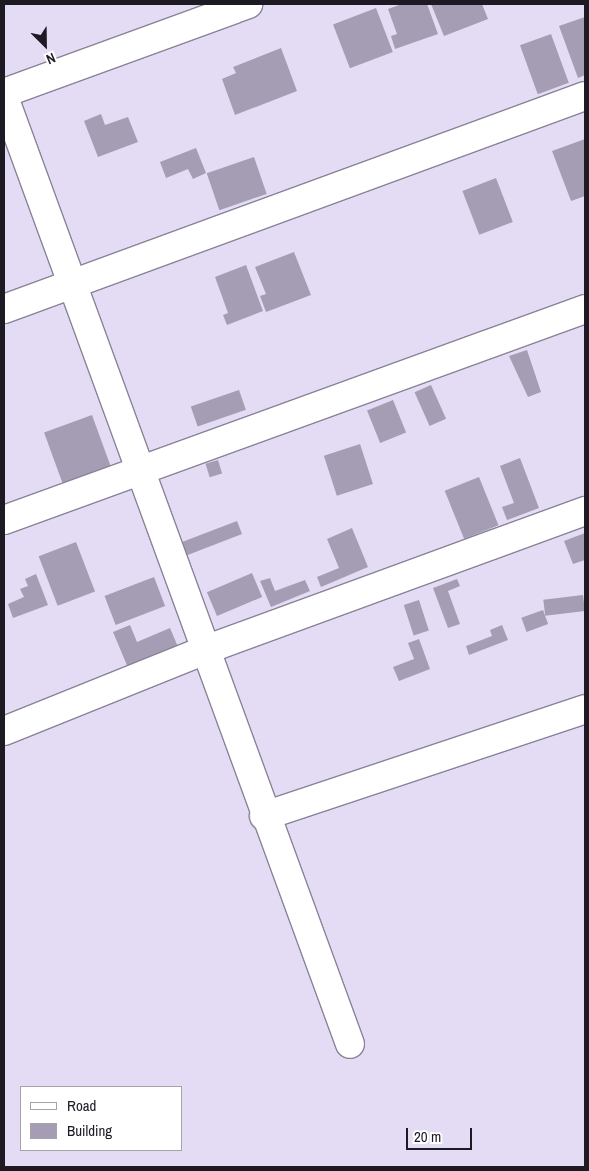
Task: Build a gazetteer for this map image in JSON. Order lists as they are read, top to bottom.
{
  "legend": ["Road", "Building"],
  "scale_bar": "20 m",
  "north": "bottom right"
}
